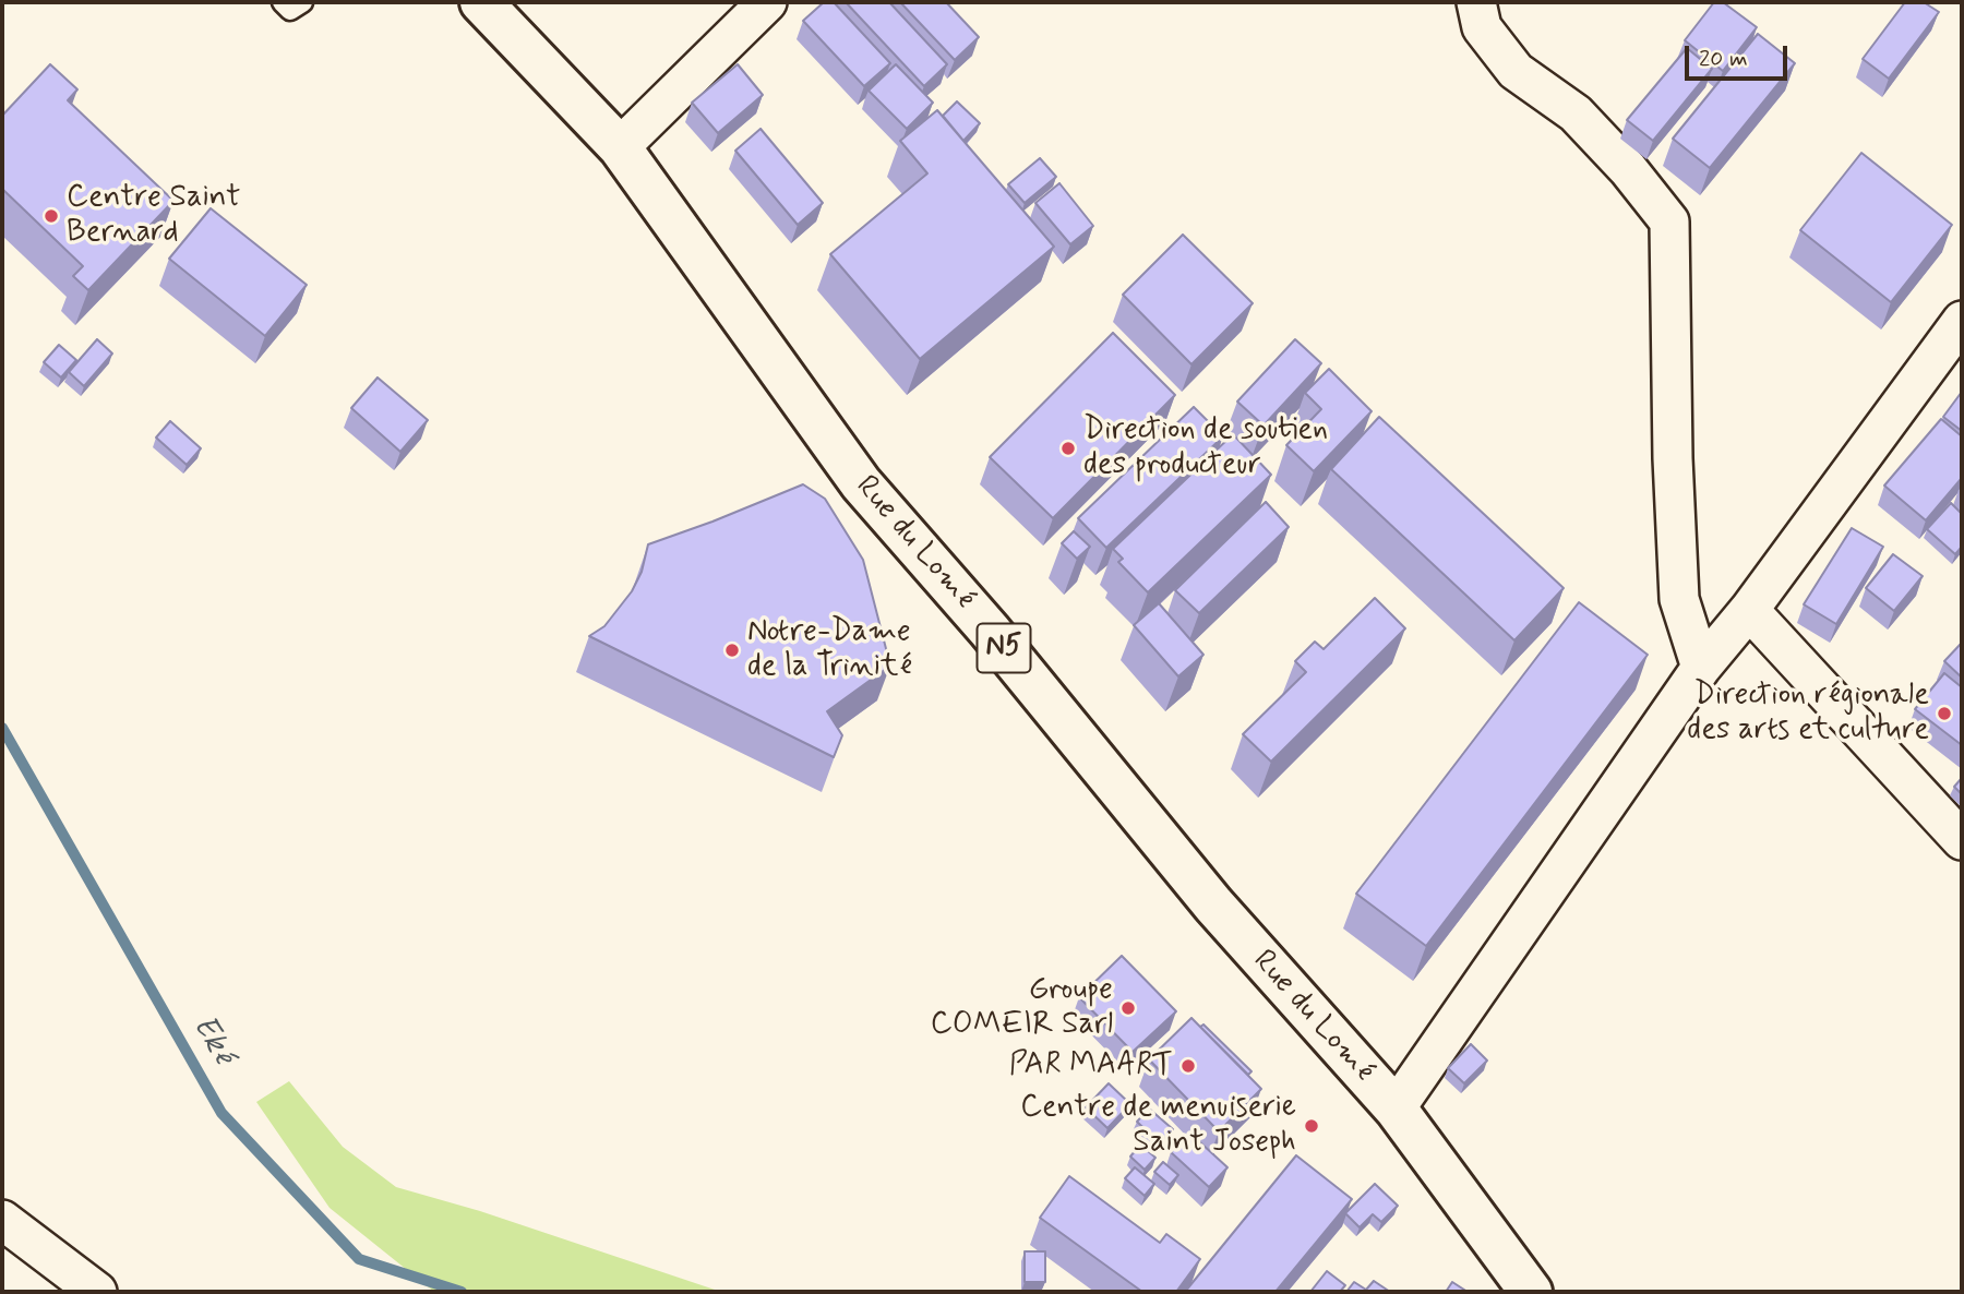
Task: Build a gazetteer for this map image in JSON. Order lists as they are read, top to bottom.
{
  "streets": {
    "main road": ["Rue du Lomé", "N5"]
  },
  "water": ["Eké"],
  "places": [
    "Centre Saint Bernard",
    "Direction de soutien des producteur",
    "Notre-Dame de la Trinité",
    "Direction régionale des arts et culture",
    "Groupe COMEIR Sarl",
    "PAR MAART",
    "Centre de menuiserie Saint Joseph"
  ],
  "scale_bar": "20 m"
}
